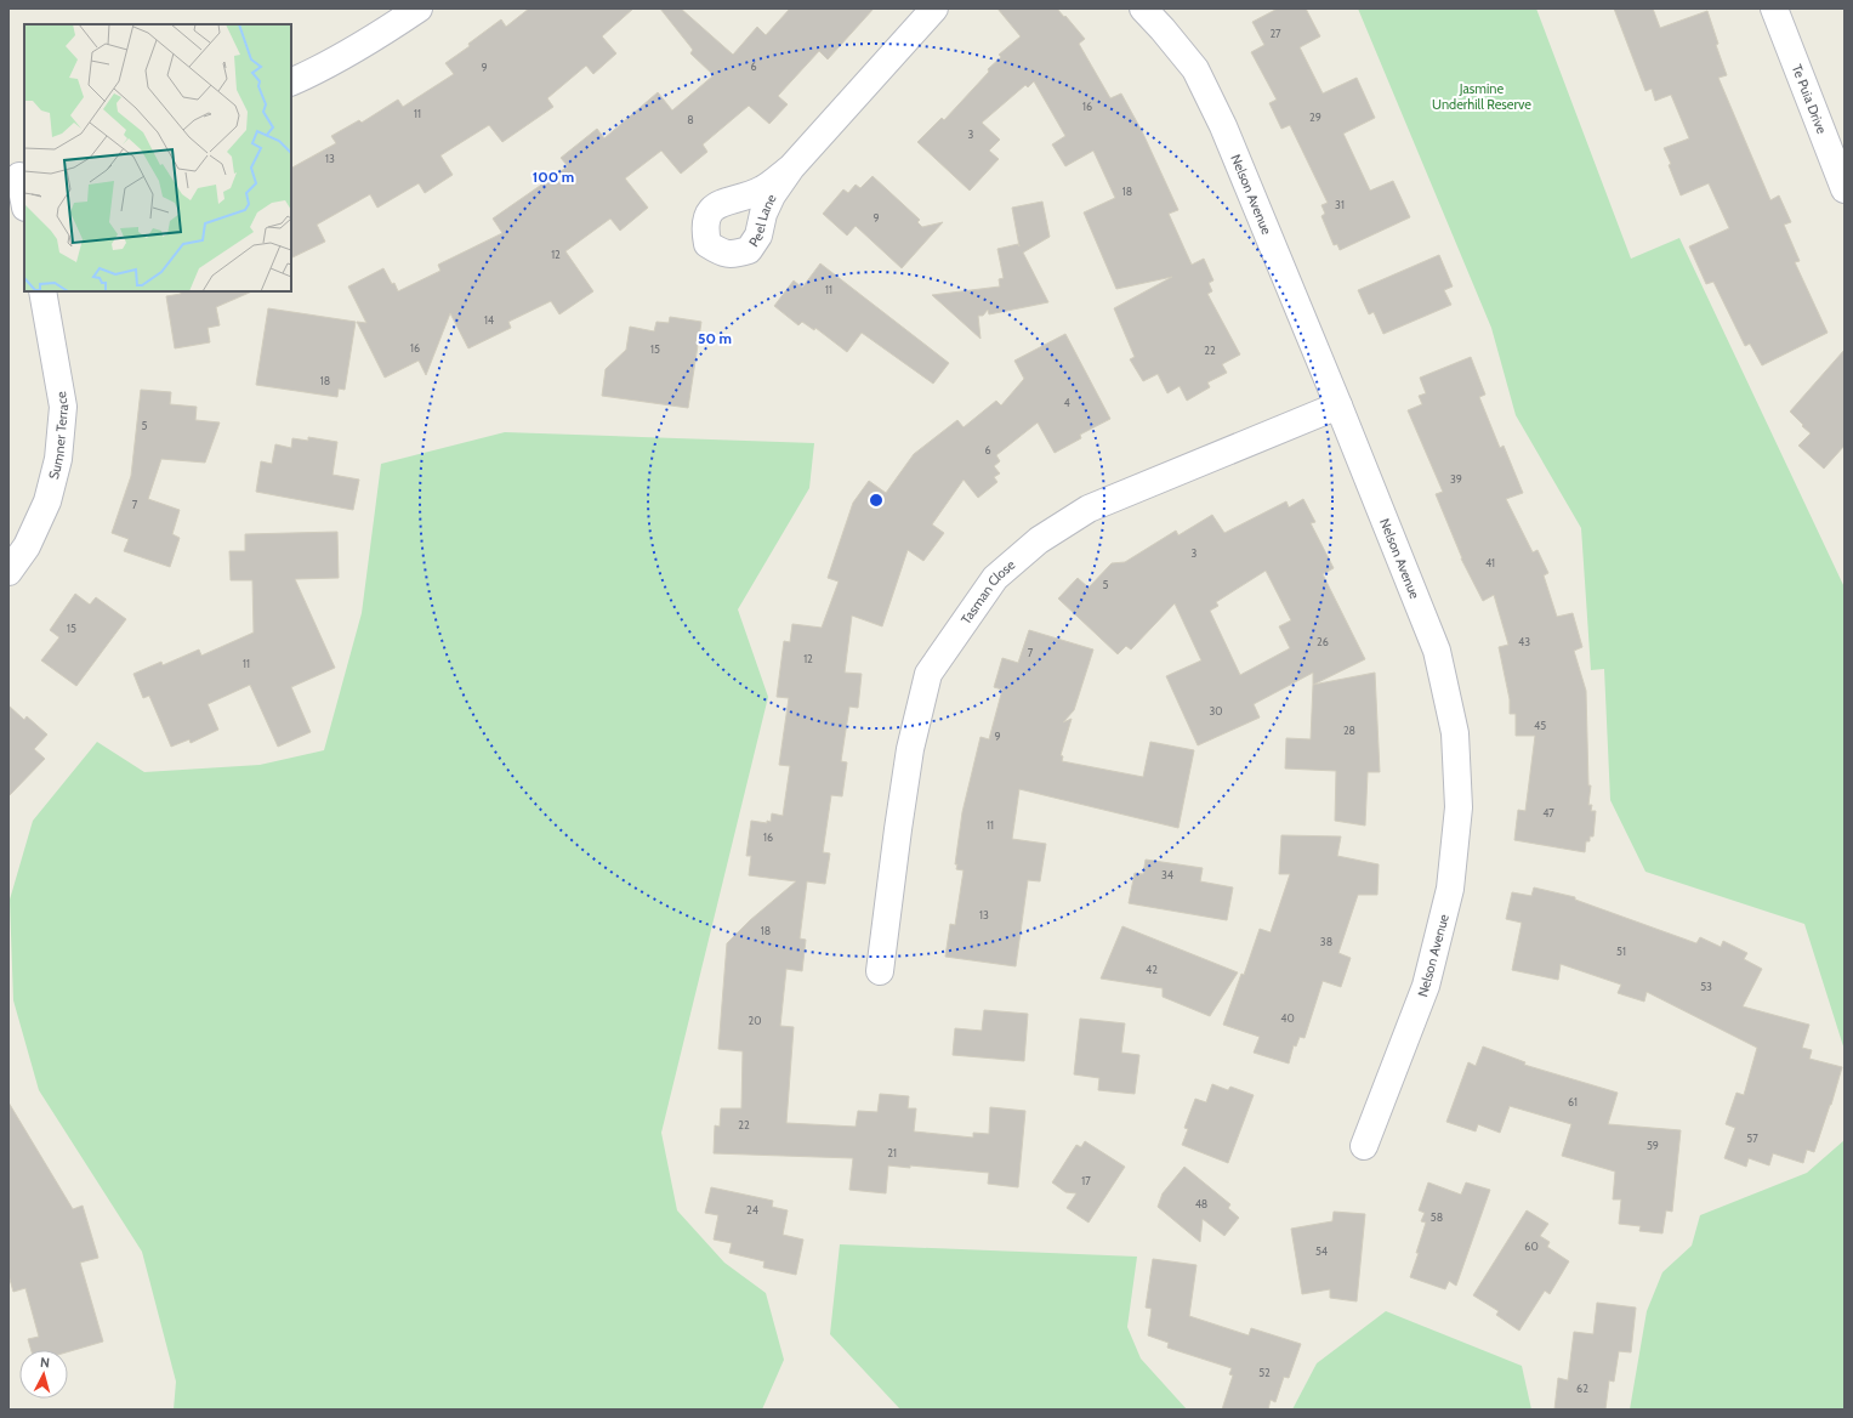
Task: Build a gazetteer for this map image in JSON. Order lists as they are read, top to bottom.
{
  "streets": {
    "street": [
      "Te Puia Drive",
      "Nelson Avenue",
      "Sumner Terrace",
      "Tasman Close"
    ]
  },
  "crossings": [
    ["Nelson Avenue", "Tasman Close"]
  ],
  "parks": ["Jasmine Underhill Reserve"],
  "house_numbers": [
    "27",
    "6",
    "9",
    "16",
    "11",
    "29",
    "8",
    "3",
    "13",
    "18",
    "31",
    "9",
    "12",
    "11",
    "14",
    "16",
    "15",
    "22",
    "18",
    "4",
    "5",
    "6",
    "39",
    "7",
    "3",
    "41",
    "5",
    "15",
    "26",
    "43",
    "7",
    "12",
    "11",
    "30",
    "45",
    "28",
    "9",
    "47",
    "11",
    "16",
    "34",
    "13",
    "18",
    "38",
    "51",
    "42",
    "53",
    "40",
    "20",
    "61",
    "22",
    "57",
    "59",
    "21",
    "17",
    "48",
    "24",
    "58",
    "60",
    "54",
    "52",
    "62"
  ],
  "north": "top",
  "rings": ["100 m", "50 m"]
}
